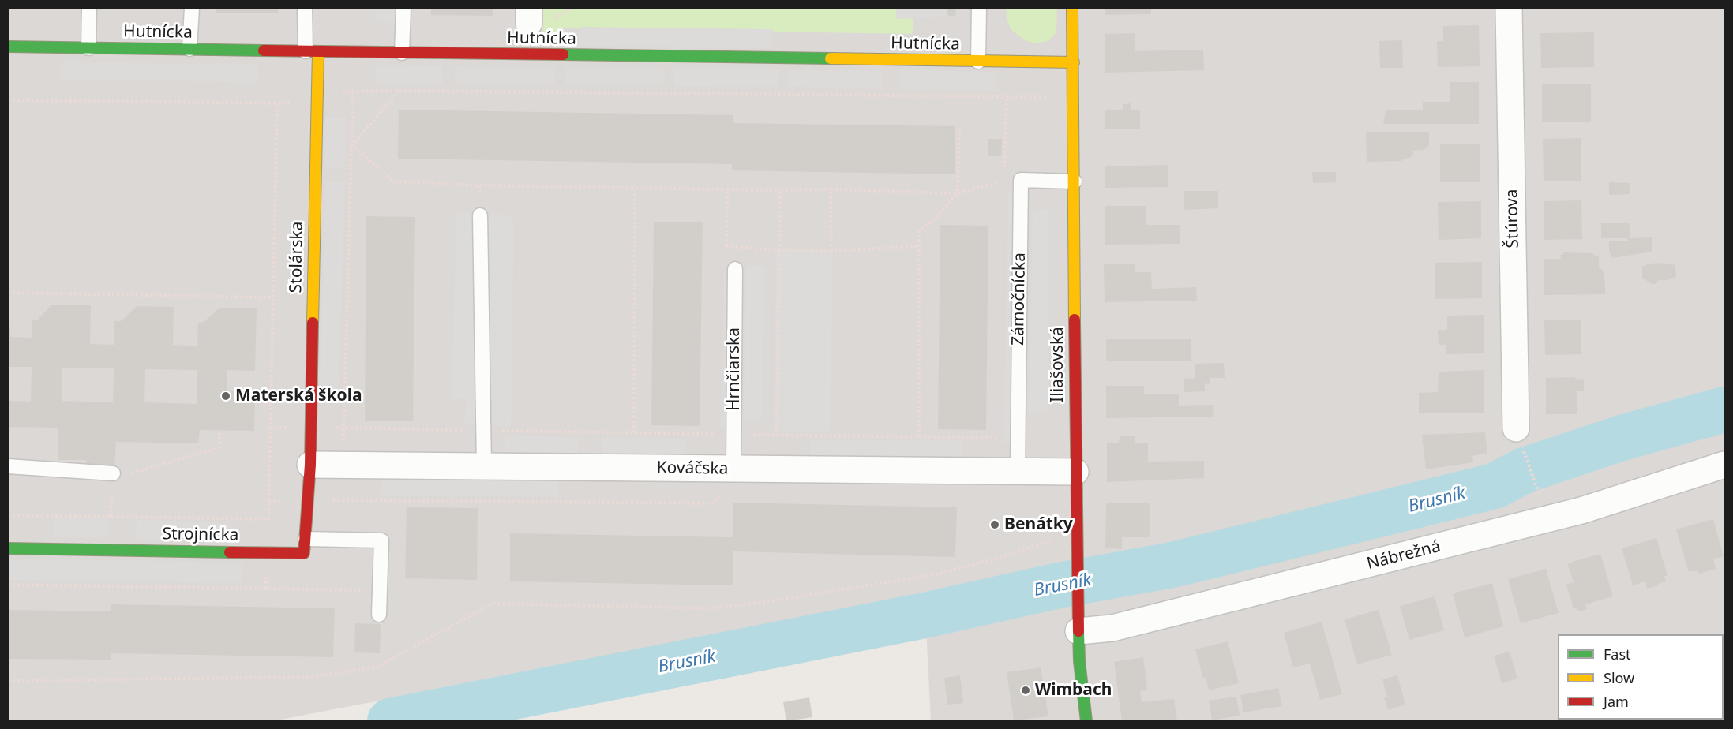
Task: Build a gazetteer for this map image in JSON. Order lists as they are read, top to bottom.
{
  "streets": {
    "street": [
      "Hutnícka",
      "Štúrova",
      "Stolárska",
      "Iliašovská",
      "Kováčska",
      "Strojnícka",
      "Nábrežná"
    ],
    "lane": ["Zámočnícka", "Hrnčiarska"]
  },
  "crossings": [
    ["Hutnícka", "Stolárska"],
    ["Hutnícka", "Iliašovská"],
    ["Stolárska", "Kováčska"],
    ["Zámočnícka", "Kováčska"],
    ["Iliašovská", "Kováčska"],
    ["Iliašovská", "Nábrežná"],
    ["Hrnčiarska", "Kováčska"]
  ],
  "water": ["Brusník"],
  "places": ["Materská škola", "Benátky", "Wimbach"],
  "legend": ["Fast", "Slow", "Jam"]
}
